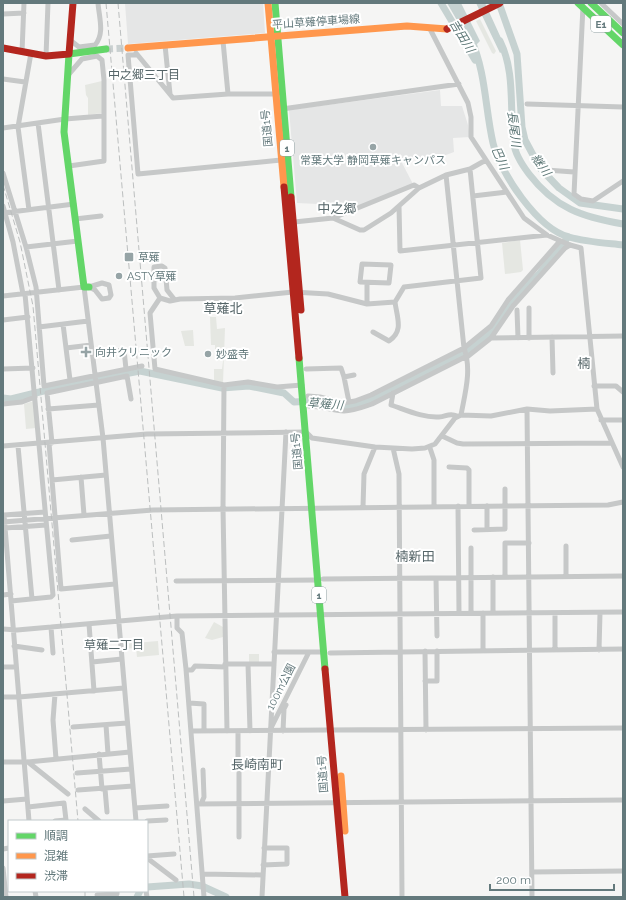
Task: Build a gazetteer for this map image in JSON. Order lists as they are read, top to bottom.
{
  "streets": {
    "main road": [
      "平山草薙停車場線",
      "E1",
      "国道1号",
      "1"
    ],
    "street": ["100m公園"]
  },
  "crossings": [
    ["平山草薙停車場線", "国道1号"]
  ],
  "districts": [
    "中之郷三丁目",
    "中之郷",
    "草薙北",
    "楠",
    "楠新田",
    "草薙二丁目",
    "長崎南町"
  ],
  "water": [
    "吉田川",
    "長尾川",
    "巴川",
    "継川",
    "草薙川"
  ],
  "places": {
    "other": ["常葉大学 静岡草薙キャンパス", "ASTY草薙", "妙盛寺"],
    "transit": ["草薙"],
    "health": ["向井クリニック"]
  },
  "legend": ["順調", "混雑", "渋滞"],
  "scale_bar": "200 m"
}
